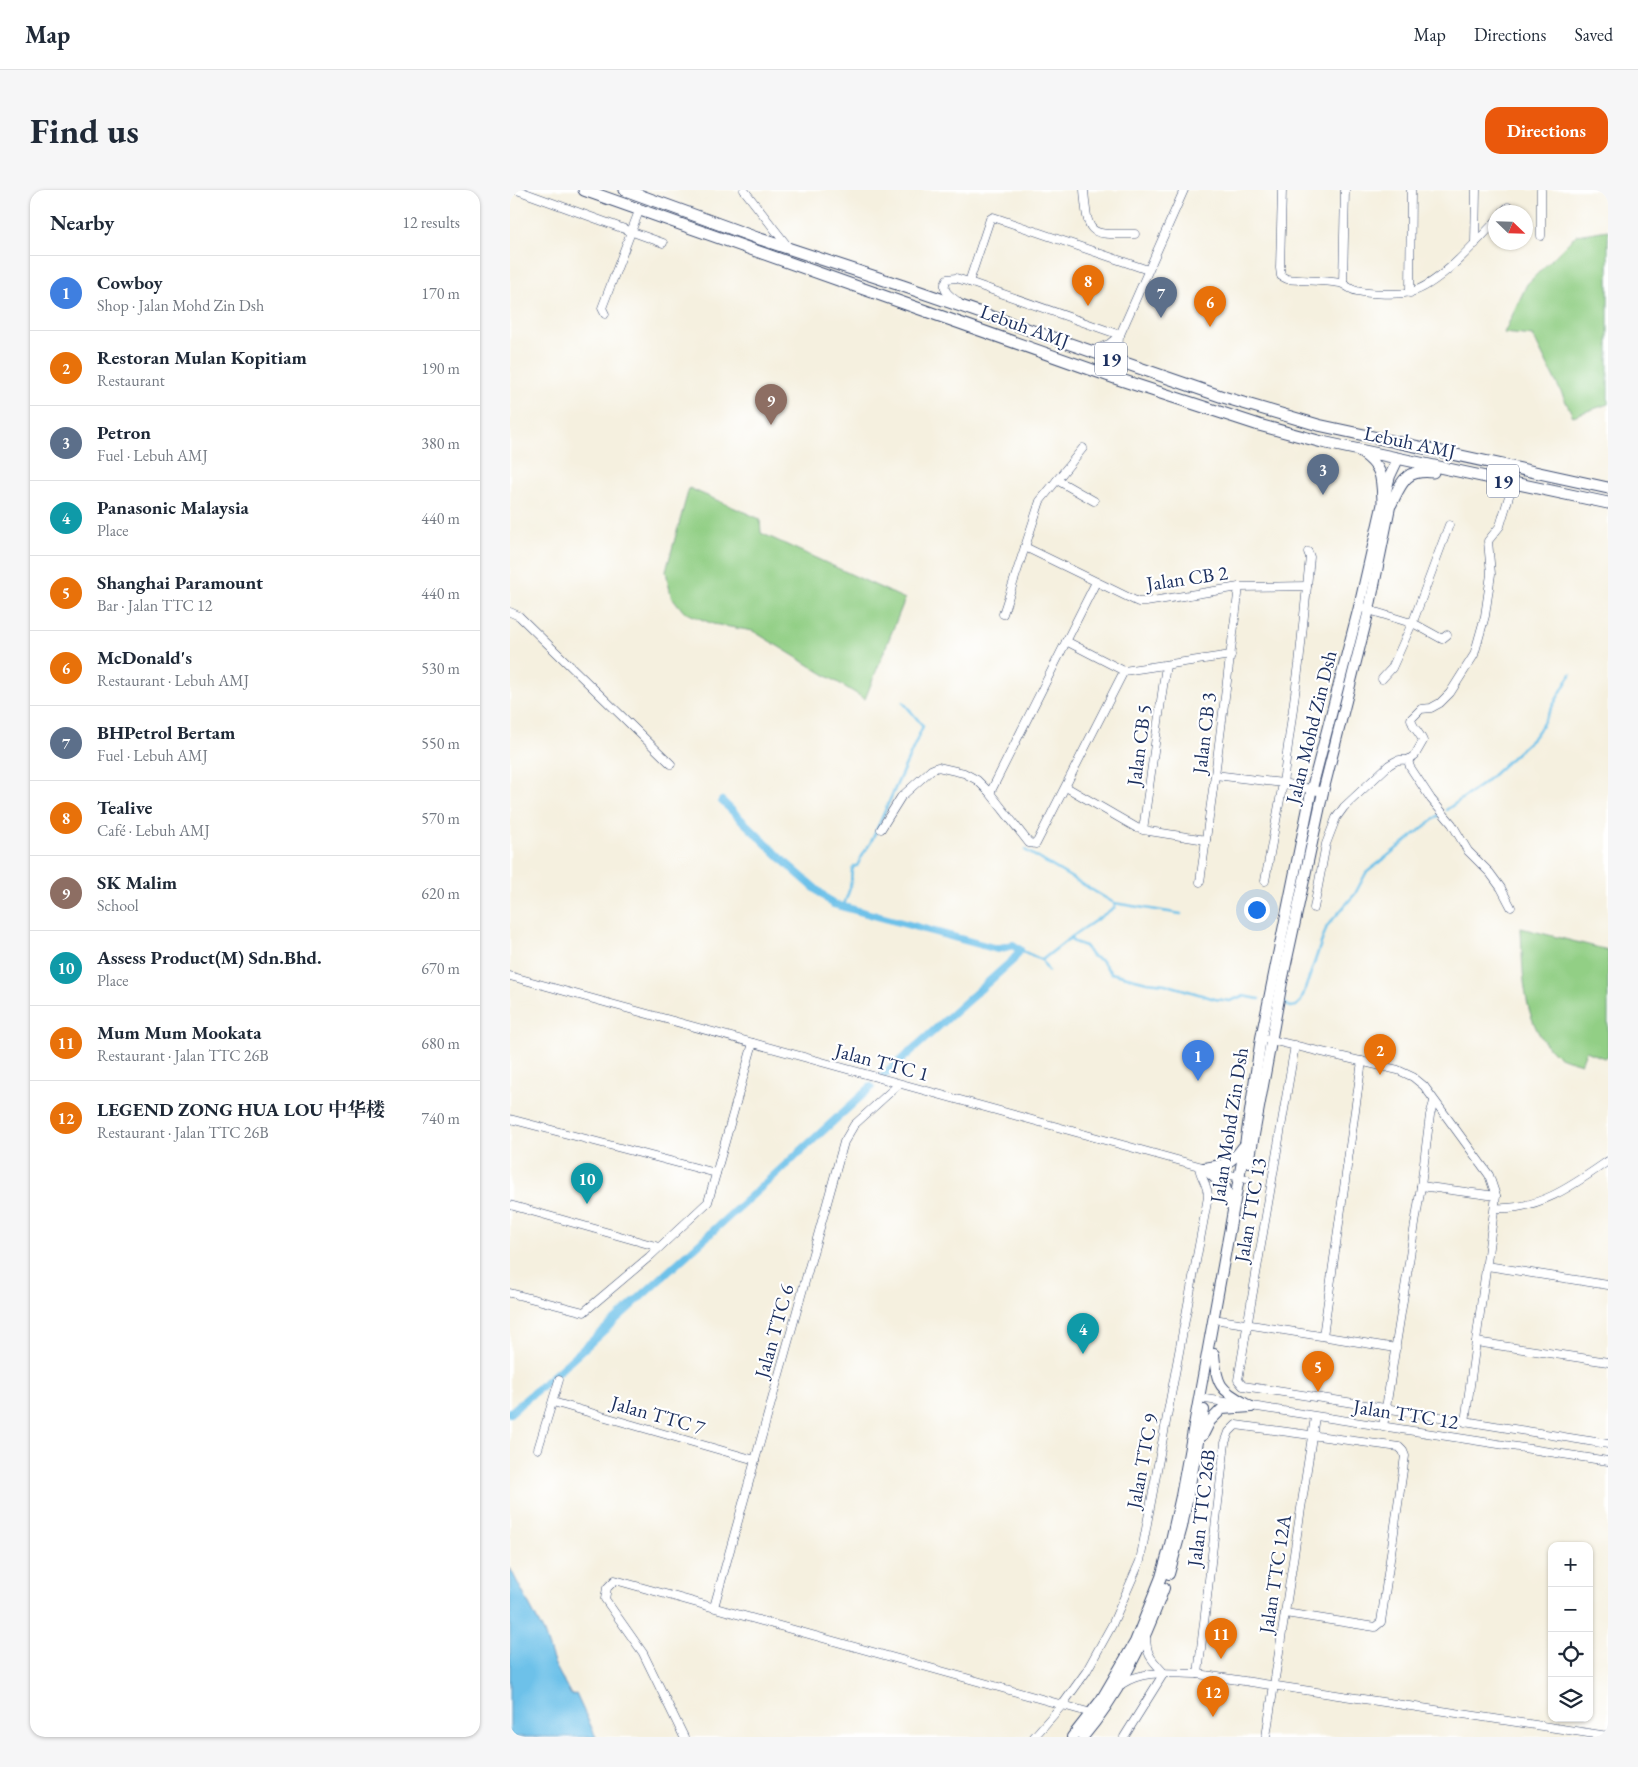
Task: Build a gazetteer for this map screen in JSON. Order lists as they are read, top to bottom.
{
  "streets": {
    "highway": ["Lebuh AMJ", "19"],
    "main road": ["Jalan Mohd Zin Dsh"],
    "street": [
      "Jalan CB 2",
      "Jalan CB 3",
      "Jalan CB 5",
      "Jalan TTC 1",
      "Jalan TTC 13",
      "Jalan TTC 6",
      "Jalan TTC 12",
      "Jalan TTC 7",
      "Jalan TTC 9",
      "Jalan TTC 26B",
      "Jalan TTC 12A"
    ]
  },
  "crossings": [
    ["Lebuh AMJ", "Jalan Mohd Zin Dsh"],
    ["Jalan CB 2", "Jalan CB 3"],
    ["Jalan Mohd Zin Dsh", "Jalan TTC 1"],
    ["Jalan Mohd Zin Dsh", "Jalan TTC 12"],
    ["Jalan TTC 1", "Jalan TTC 6"],
    ["Jalan TTC 1", "Jalan TTC 9"],
    ["Jalan TTC 6", "Jalan TTC 7"],
    ["Jalan TTC 12", "Jalan TTC 12A"],
    ["Jalan TTC 26B", "Jalan TTC 12A"]
  ],
  "north": "bottom right",
  "page": {
    "header": "Map",
    "nav": ["Map", "Directions", "Saved"],
    "buttons": "Directions",
    "title": "Find us",
    "heading": ["Nearby", "12 results"],
    "list": [
      {
        "mark": "1",
        "name": "Cowboy",
        "note": "Shop · Jalan Mohd Zin Dsh",
        "value": "170 m"
      },
      {
        "mark": "2",
        "name": "Restoran Mulan Kopitiam",
        "note": "Restaurant",
        "value": "190 m"
      },
      {
        "mark": "3",
        "name": "Petron",
        "note": "Fuel · Lebuh AMJ",
        "value": "380 m"
      },
      {
        "mark": "4",
        "name": "Panasonic Malaysia",
        "note": "Place",
        "value": "440 m"
      },
      {
        "mark": "5",
        "name": "Shanghai Paramount",
        "note": "Bar · Jalan TTC 12",
        "value": "440 m"
      },
      {
        "mark": "6",
        "name": "McDonald's",
        "note": "Restaurant · Lebuh AMJ",
        "value": "530 m"
      },
      {
        "mark": "7",
        "name": "BHPetrol Bertam",
        "note": "Fuel · Lebuh AMJ",
        "value": "550 m"
      },
      {
        "mark": "8",
        "name": "Tealive",
        "note": "Café · Lebuh AMJ",
        "value": "570 m"
      },
      {
        "mark": "9",
        "name": "SK Malim",
        "note": "School",
        "value": "620 m"
      },
      {
        "mark": "10",
        "name": "Assess Product(M) Sdn.Bhd.",
        "note": "Place",
        "value": "670 m"
      },
      {
        "mark": "11",
        "name": "Mum Mum Mookata",
        "note": "Restaurant · Jalan TTC 26B",
        "value": "680 m"
      },
      {
        "mark": "12",
        "name": "LEGEND ZONG HUA LOU 中华楼",
        "note": "Restaurant · Jalan TTC 26B",
        "value": "740 m"
      }
    ],
    "pins": [
      "8",
      "7",
      "6",
      "9",
      "3",
      "2",
      "1",
      "10",
      "4",
      "5",
      "11",
      "12"
    ],
    "map_buttons": ["+", "−"]
  }
}
